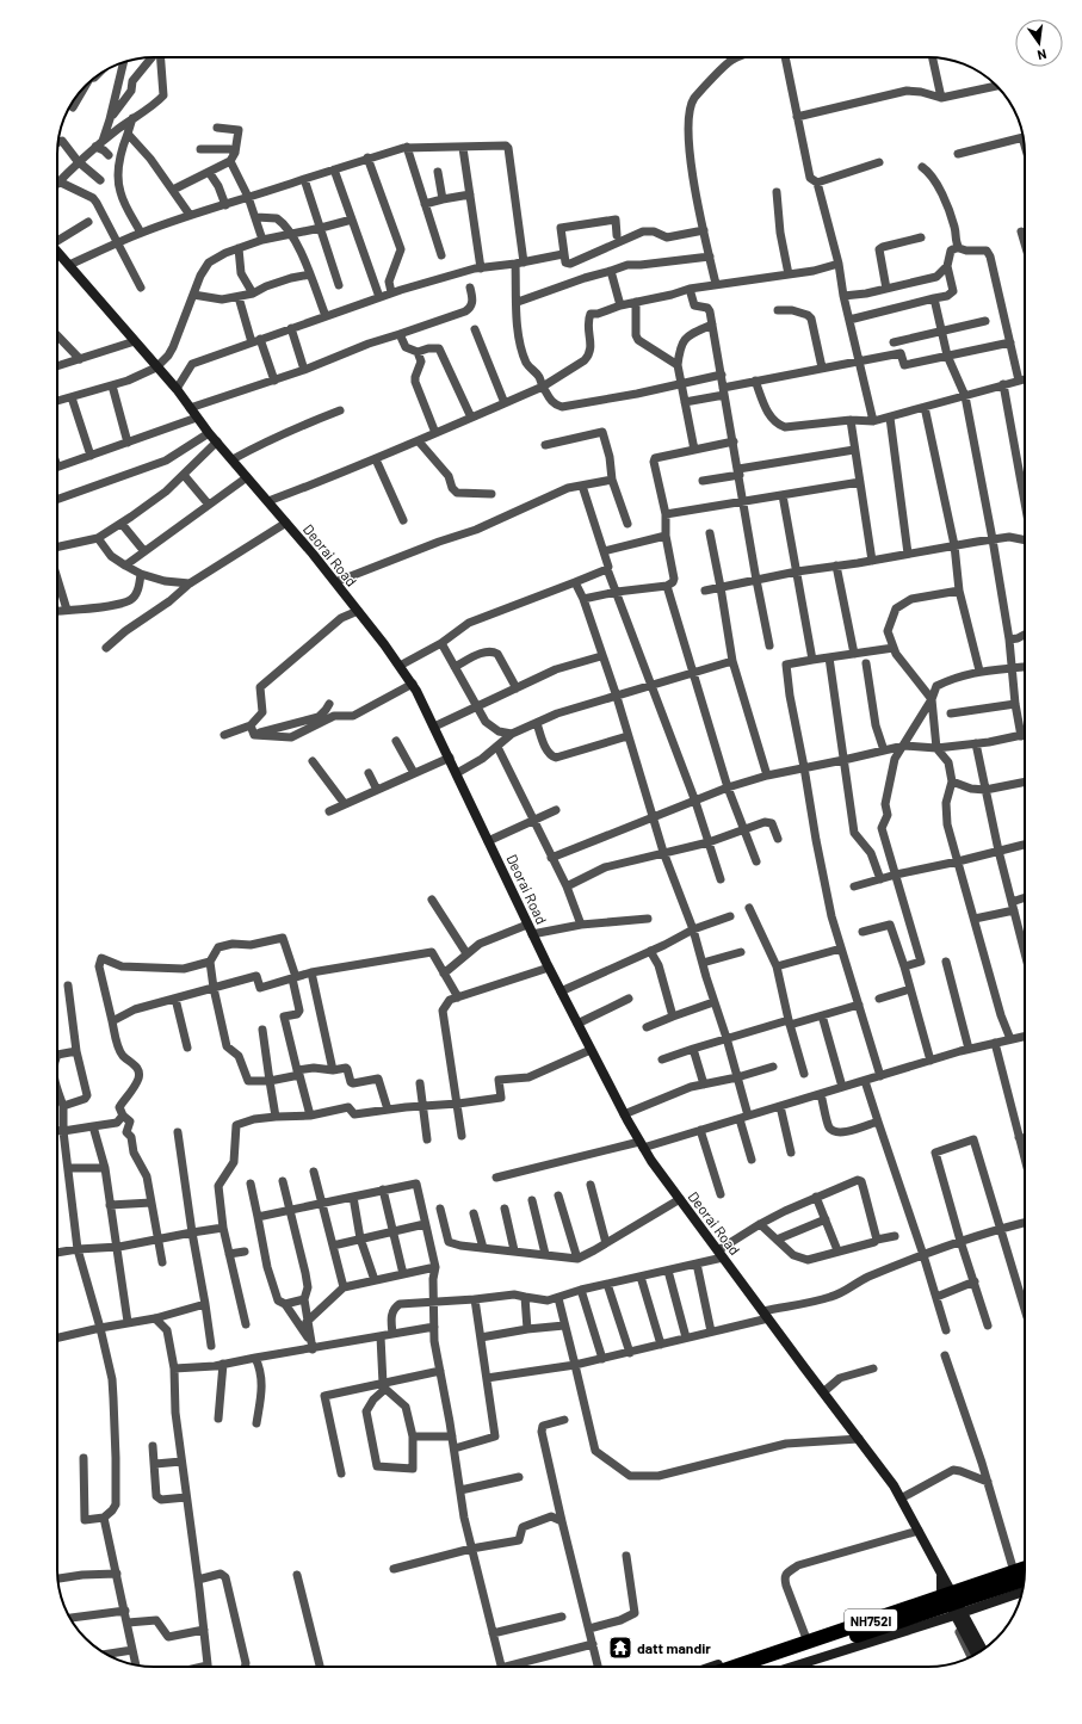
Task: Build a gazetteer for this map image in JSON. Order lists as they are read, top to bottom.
{
  "streets": {
    "highway": ["NH752I"],
    "street": ["Deorai Road"]
  },
  "places": {
    "temple": ["datt mandir"]
  },
  "north": "bottom"
}
